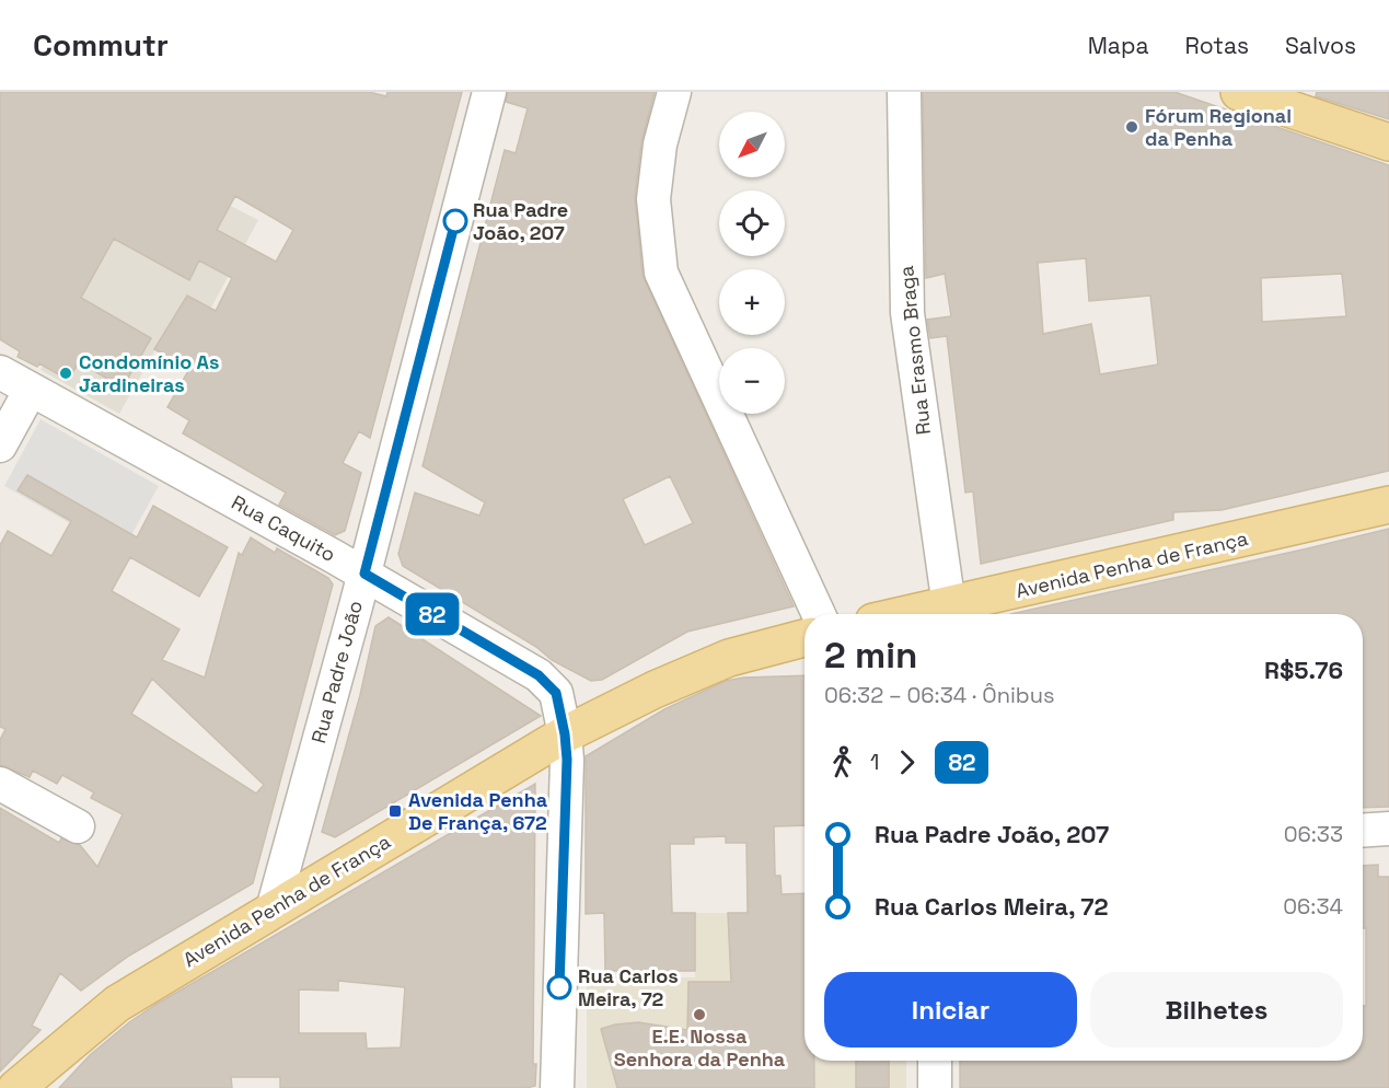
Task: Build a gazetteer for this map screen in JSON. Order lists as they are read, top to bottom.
{
  "streets": {
    "main road": ["Avenida Penha de França"],
    "street": ["Rua Erasmo Braga", "Rua Caquito", "Rua Padre João"]
  },
  "crossings": [
    ["Rua Erasmo Braga", "Avenida Penha de França"],
    ["Rua Caquito", "Avenida Penha de França"],
    ["Rua Caquito", "Rua Padre João"],
    ["Avenida Penha de França", "Rua Padre João"]
  ],
  "places": {
    "other": [
      "Fórum Regional da Penha",
      "Rua Padre João, 207",
      "Condomínio As Jardineiras",
      "Rua Carlos Meira, 72",
      "E.E. Nossa Senhora da Penha"
    ],
    "transit": ["Avenida Penha De França, 672"]
  },
  "lines": ["bus line 82"],
  "north": "bottom left",
  "page": {
    "header": "Commutr",
    "nav": ["Mapa", "Rotas", "Salvos"],
    "on_map": "82",
    "map_buttons": ["+", "−"],
    "heading": ["2 min", "06:32 – 06:34 · Ônibus", "R$5.76"],
    "legs": ["1", "82"],
    "list": [
      {
        "name": "Rua Padre João, 207",
        "value": "06:33"
      },
      {
        "name": "Rua Carlos Meira, 72",
        "value": "06:34"
      }
    ],
    "buttons": ["Iniciar", "Bilhetes"]
  }
}
